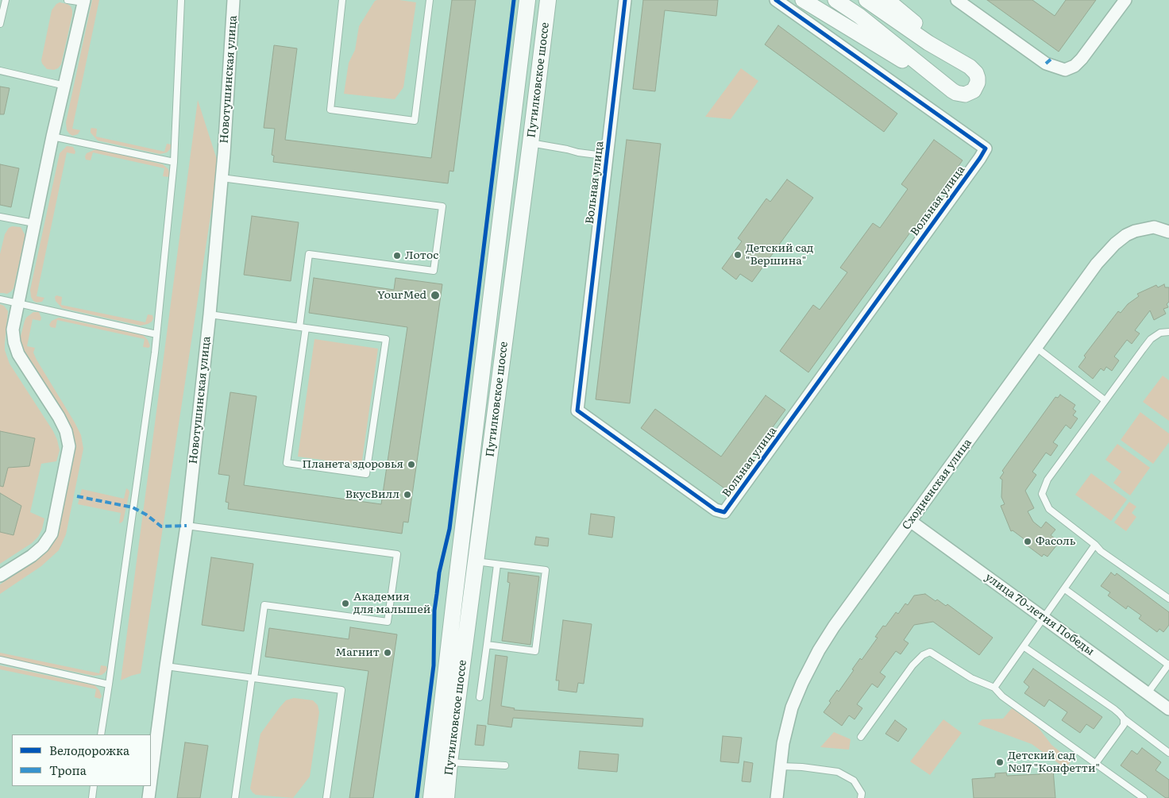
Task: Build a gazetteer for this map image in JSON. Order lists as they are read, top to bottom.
{
  "streets": {
    "main road": ["Путилковское шоссе"],
    "street": [
      "Новотушинская улица",
      "Вольная улица",
      "Сходненская улица",
      "улица 70-летия Победы"
    ]
  },
  "crossings": [
    ["Сходненская улица", "улица 70-летия Победы"]
  ],
  "places": [
    "Детский сад \"Вершина\"",
    "Лотос",
    "YourMed",
    "Планета здоровья",
    "ВкусВилл",
    "Фасоль",
    "Академия для малышей",
    "Магнит",
    "Детский сад №17 \"Конфетти\""
  ],
  "legend": ["Велодорожка", "Тропа"]
}
